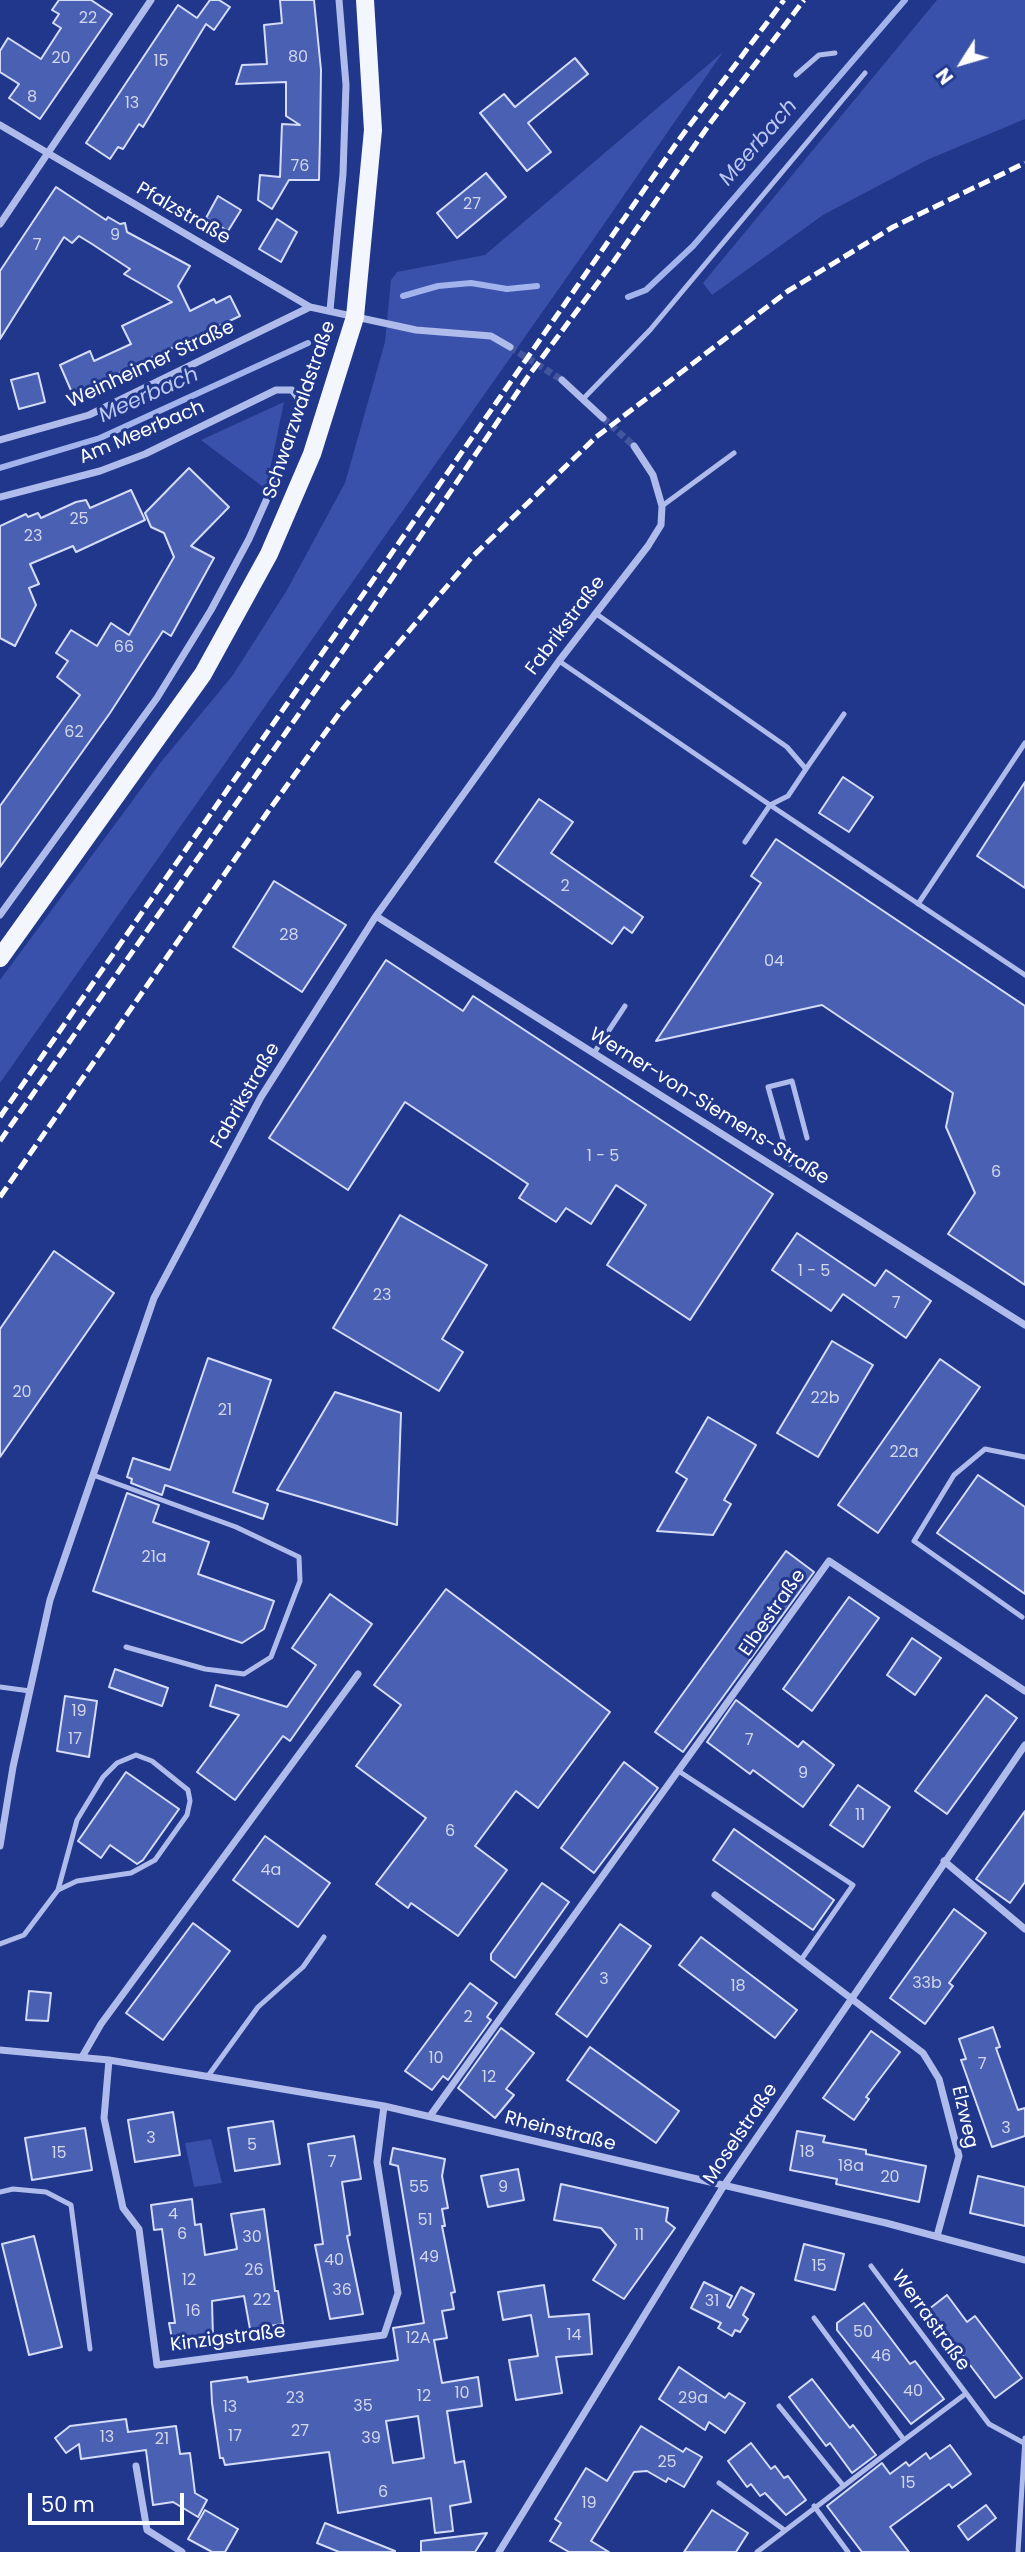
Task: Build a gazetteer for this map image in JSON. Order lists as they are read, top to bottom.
{
  "streets": {
    "main road": ["Schwarzwaldstraße"],
    "street": [
      "Pfalzstraße",
      "Weinheimer Straße",
      "Am Meerbach",
      "Fabrikstraße",
      "Werner-von-Siemens-Straße",
      "Elbestraße",
      "Elzweg",
      "Rheinstraße",
      "Moselstraße",
      "Kinzigstraße"
    ],
    "lane": ["Werrastraße"]
  },
  "crossings": [
    ["Pfalzstraße", "Weinheimer Straße"],
    ["Pfalzstraße", "Schwarzwaldstraße"],
    ["Schwarzwaldstraße", "Am Meerbach"],
    ["Fabrikstraße", "Werner-von-Siemens-Straße"],
    ["Elbestraße", "Rheinstraße"],
    ["Elzweg", "Rheinstraße"],
    ["Elzweg", "Moselstraße"],
    ["Rheinstraße", "Moselstraße"],
    ["Rheinstraße", "Kinzigstraße"]
  ],
  "water": ["Meerbach"],
  "house_numbers": [
    "22",
    "80",
    "20",
    "15",
    "8",
    "13",
    "76",
    "27",
    "9",
    "7",
    "25",
    "23",
    "66",
    "62",
    "2",
    "28",
    "04",
    "1 - 5",
    "6",
    "1 - 5",
    "23",
    "7",
    "20",
    "22b",
    "21",
    "22a",
    "21a",
    "19",
    "17",
    "7",
    "9",
    "11",
    "6",
    "4a",
    "3",
    "33b",
    "18",
    "2",
    "10",
    "7",
    "12",
    "3",
    "3",
    "5",
    "18",
    "15",
    "7",
    "18a",
    "20",
    "55",
    "9",
    "4",
    "51",
    "6",
    "11",
    "30",
    "49",
    "40",
    "15",
    "26",
    "12",
    "36",
    "22",
    "31",
    "16",
    "50",
    "14",
    "12A",
    "46",
    "40",
    "10",
    "12",
    "23",
    "29a",
    "35",
    "13",
    "27",
    "17",
    "13",
    "39",
    "21",
    "25",
    "15",
    "6",
    "19"
  ],
  "scale_bar": "50 m",
  "north": "bottom left"
}
